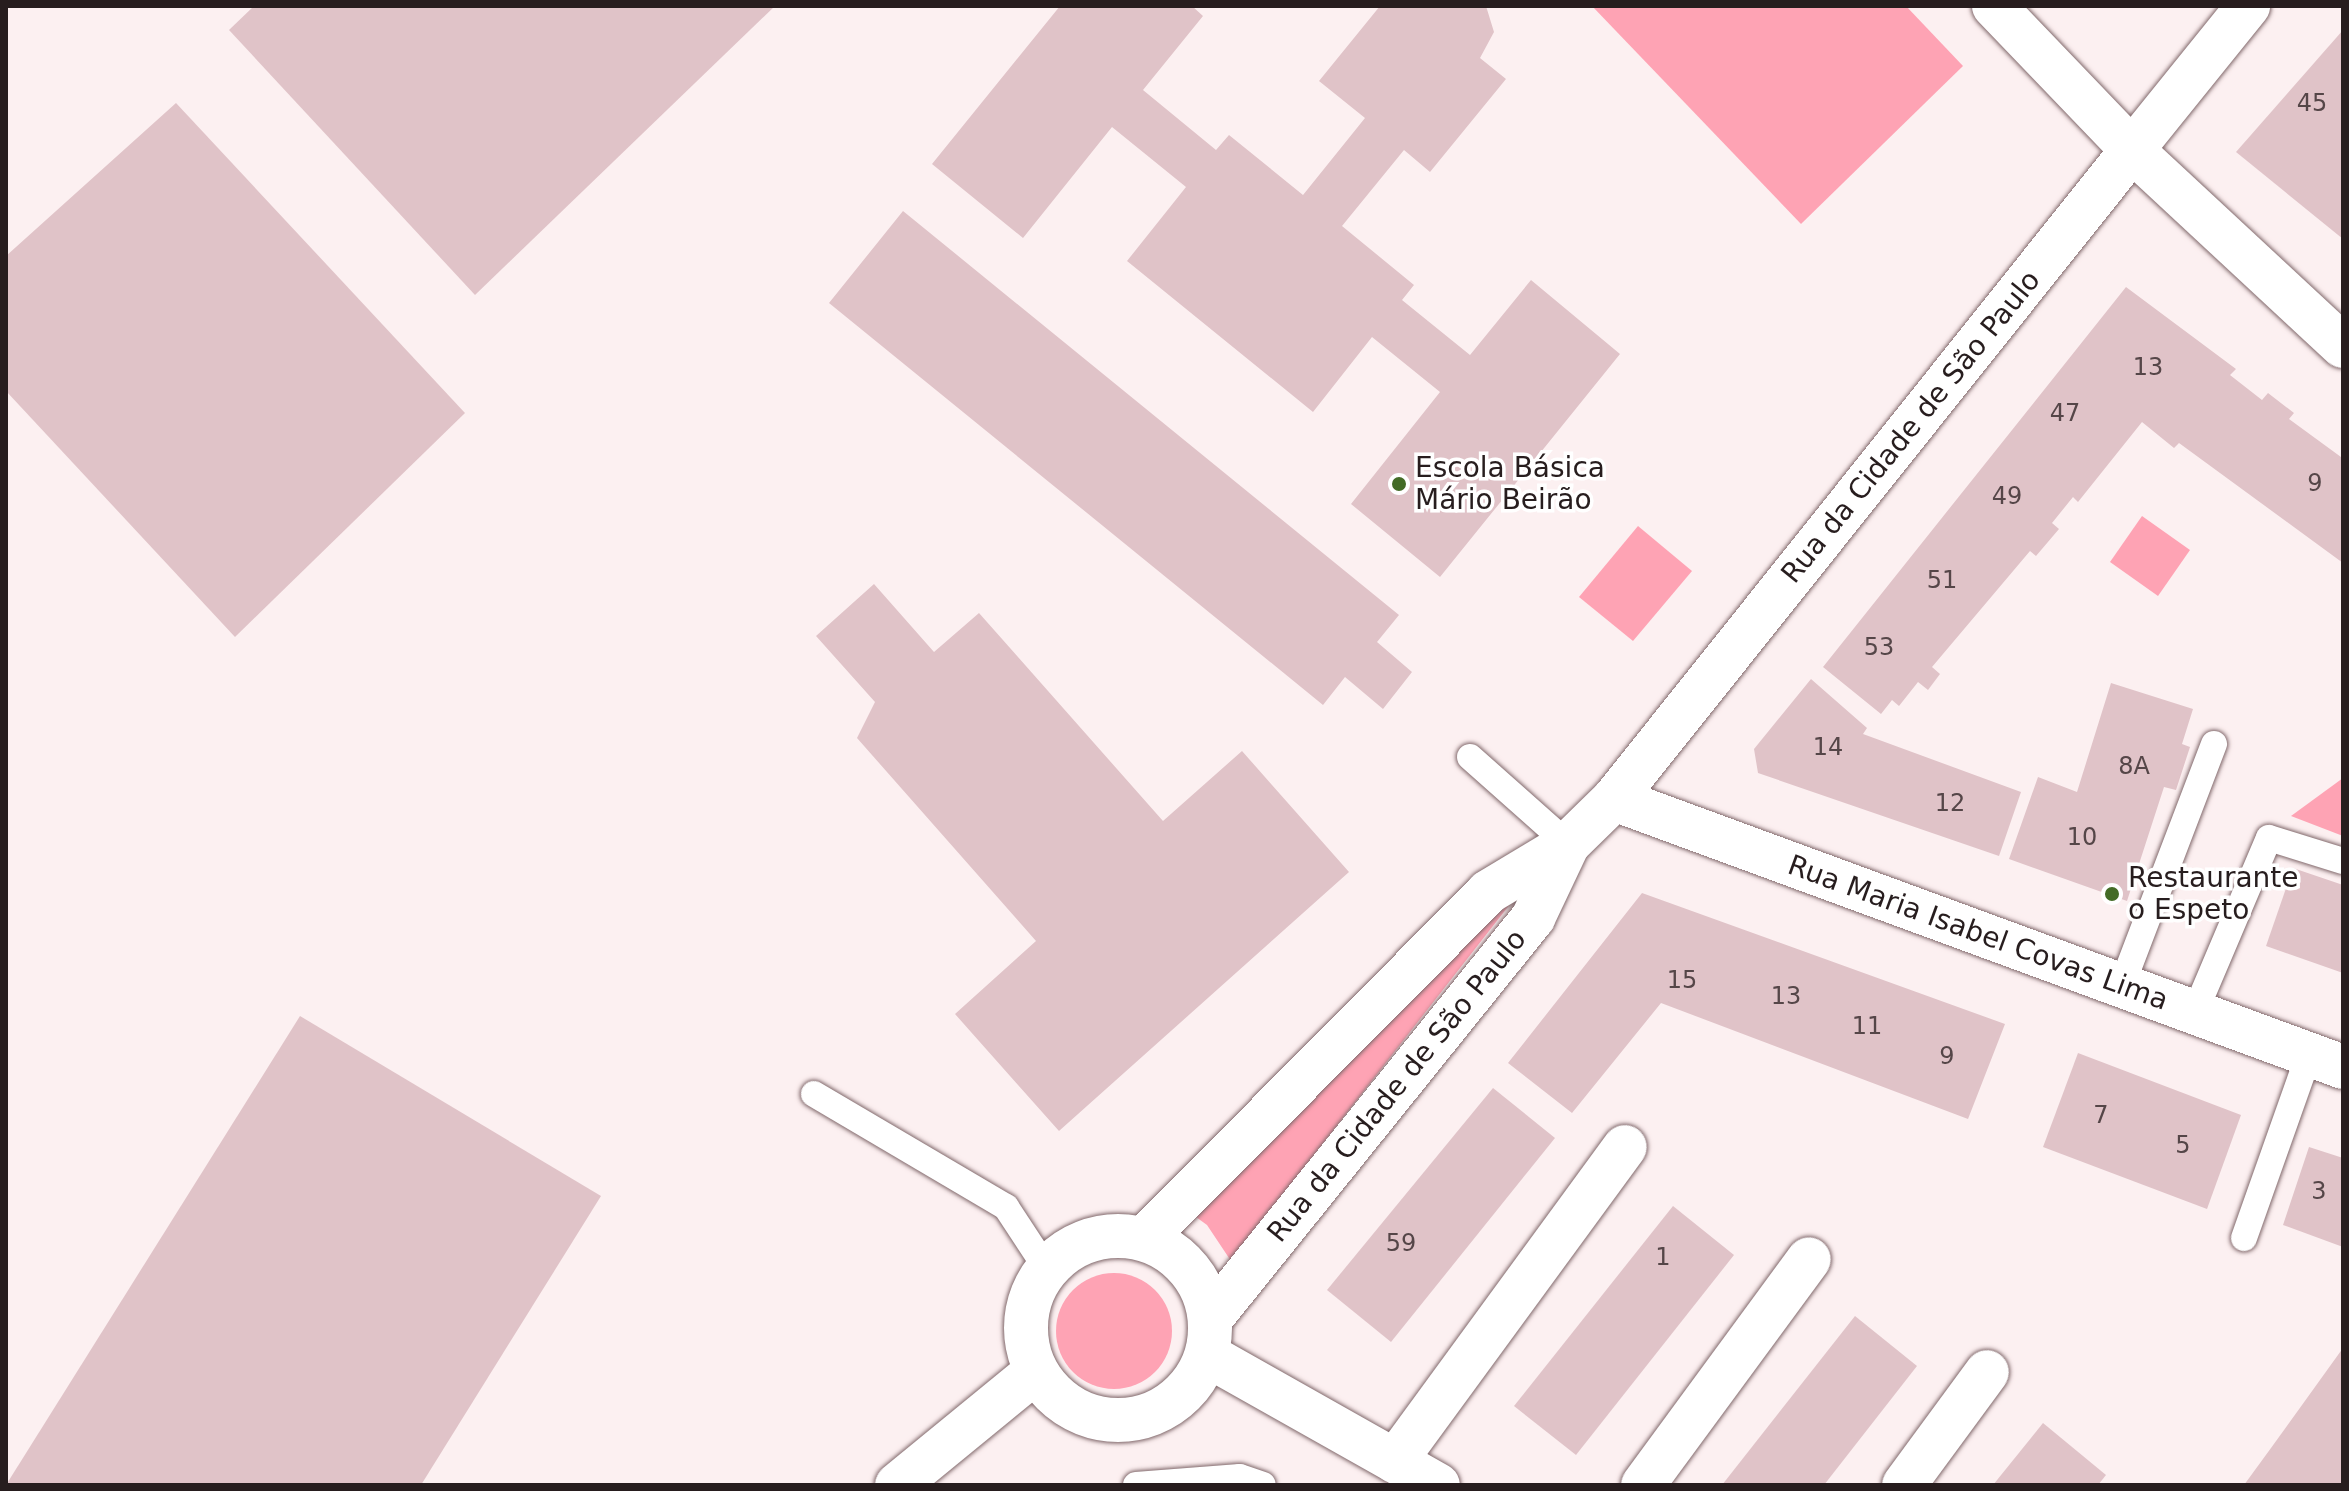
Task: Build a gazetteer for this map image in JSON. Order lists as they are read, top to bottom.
{
  "streets": {
    "street": ["Rua da Cidade de São Paulo", "Rua Maria Isabel Covas Lima"]
  },
  "crossings": [
    ["Rua da Cidade de São Paulo", "Rua Maria Isabel Covas Lima"]
  ],
  "places": ["Escola Básica Mário Beirão", "Restaurante o Espeto"],
  "house_numbers": [
    "45",
    "13",
    "47",
    "9",
    "49",
    "51",
    "53",
    "14",
    "8A",
    "12",
    "10",
    "15",
    "13",
    "11",
    "9",
    "7",
    "5",
    "3",
    "59",
    "1"
  ]
}
